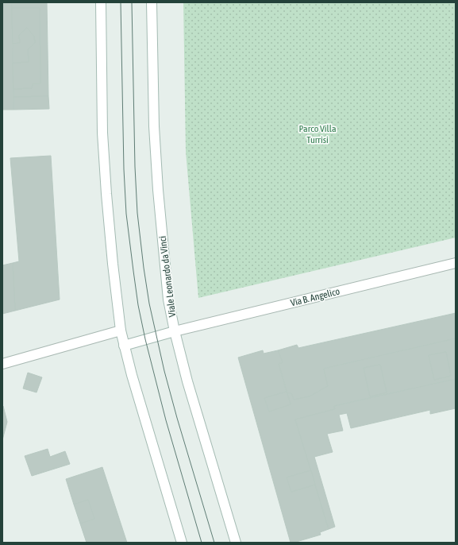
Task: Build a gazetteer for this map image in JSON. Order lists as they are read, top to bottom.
{
  "streets": {
    "street": ["Viale Leonardo da Vinci", "Via B. Angelico"]
  },
  "crossings": [
    ["Viale Leonardo da Vinci", "Via B. Angelico"]
  ],
  "parks": ["Parco Villa Turrisi"]
}
